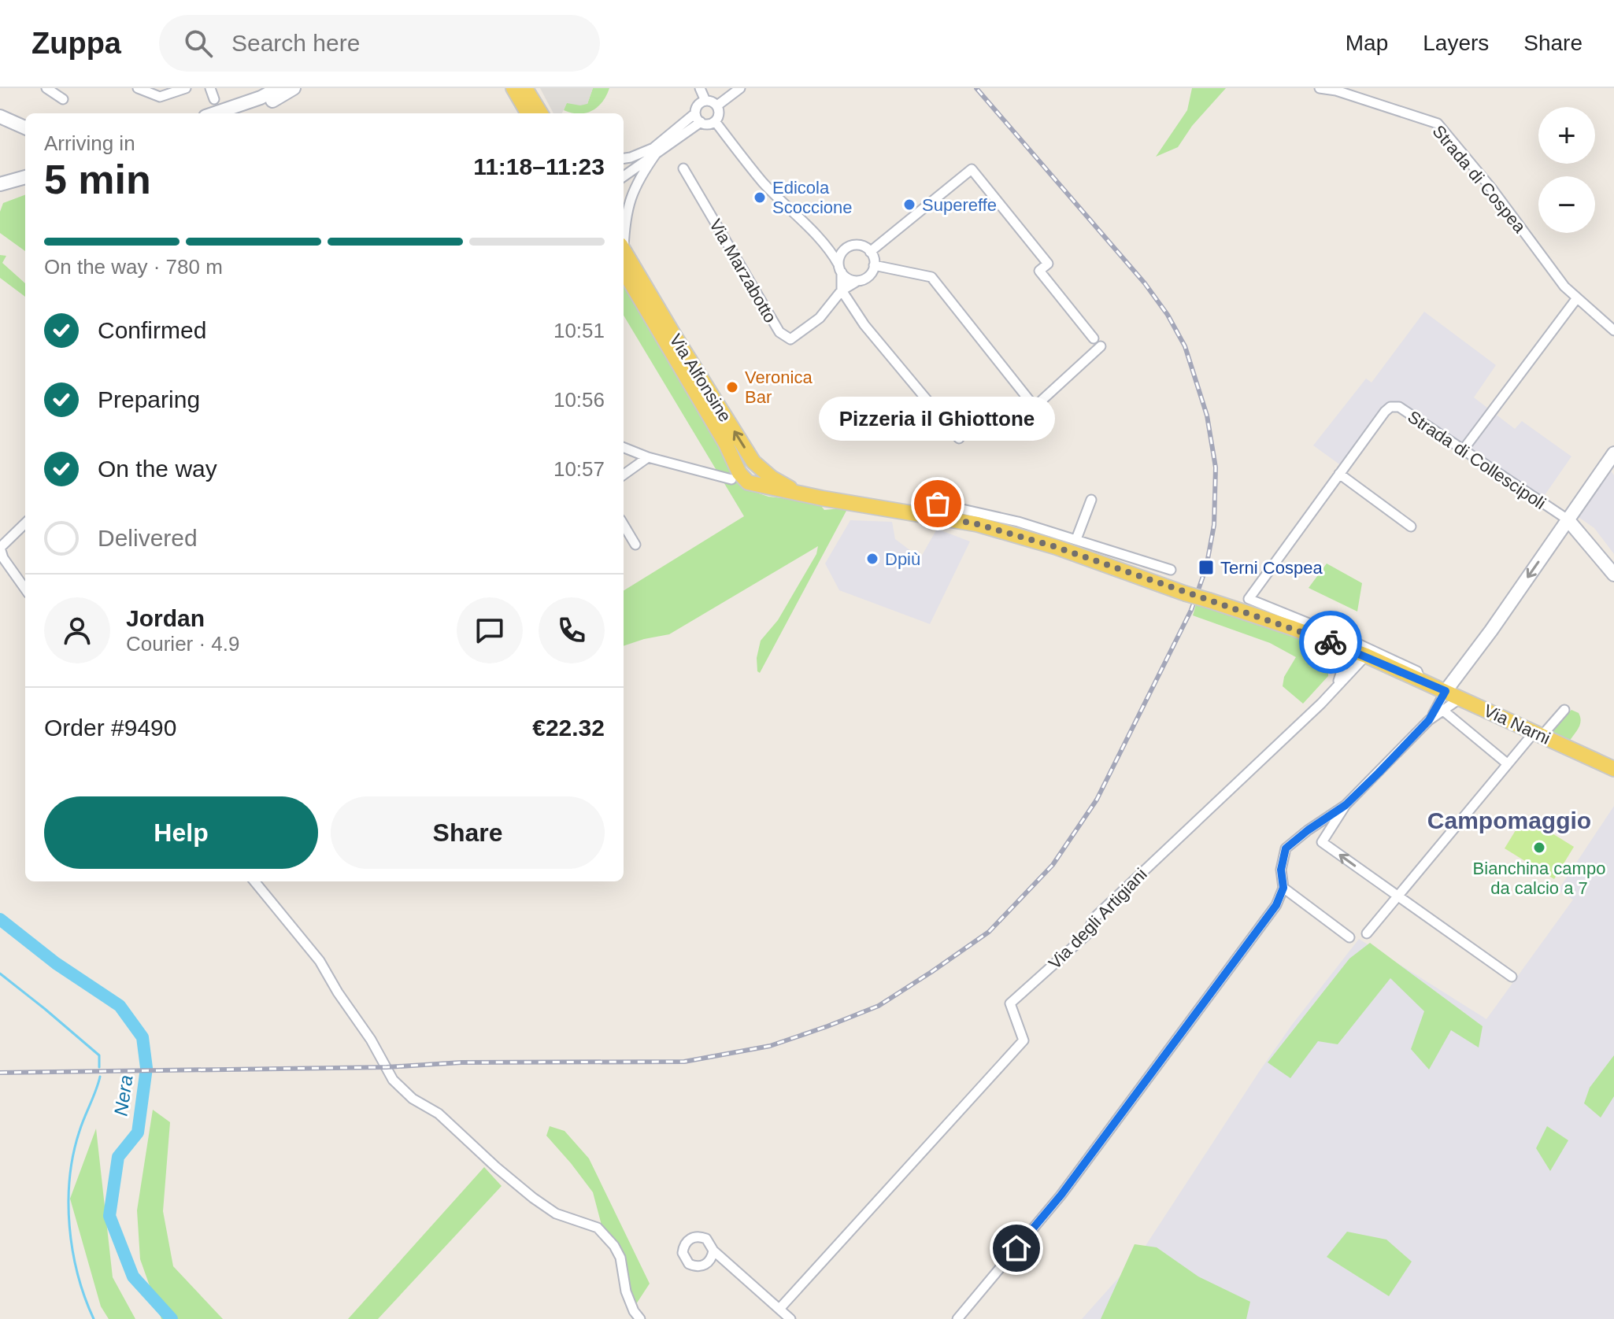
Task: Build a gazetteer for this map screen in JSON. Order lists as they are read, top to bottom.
{
  "streets": {
    "main road": ["Via Alfonsine", "Via Narni"],
    "street": [
      "Strada di Cospea",
      "Via Marzabotto",
      "Strada di Collescipoli",
      "Via degli Artigiani"
    ]
  },
  "crossings": [
    ["Via Alfonsine", "Via Narni"],
    ["Via Alfonsine", "Via degli Artigiani"],
    ["Strada di Collescipoli", "Via Narni"],
    ["Via Narni", "Via degli Artigiani"]
  ],
  "districts": ["Campomaggio"],
  "water": ["Nera"],
  "places": {
    "other": [
      "Edicola Scoccione",
      "Supereffe",
      "Veronica Bar",
      "Pizzeria il Ghiottone",
      "Dpiù",
      "Bianchina campo da calcio a 7"
    ],
    "transit": ["Terni Cospea"]
  },
  "page": {
    "header": "Zuppa",
    "search": "Search here",
    "nav": ["Map", "Layers", "Share"],
    "map_buttons": ["+", "−"],
    "heading": ["5 min", "Arriving in", "11:18–11:23"],
    "panel": [
      "Jordan",
      "Courier · 4.9",
      "Order #9490",
      "€22.32"
    ],
    "bar": "On the way · 780 m",
    "list": [
      ["Confirmed", "10:51"],
      ["Preparing", "10:56"],
      ["On the way", "10:57"],
      "Delivered"
    ],
    "bubble": "Pizzeria il Ghiottone",
    "buttons": ["Help", "Share"]
  }
}
